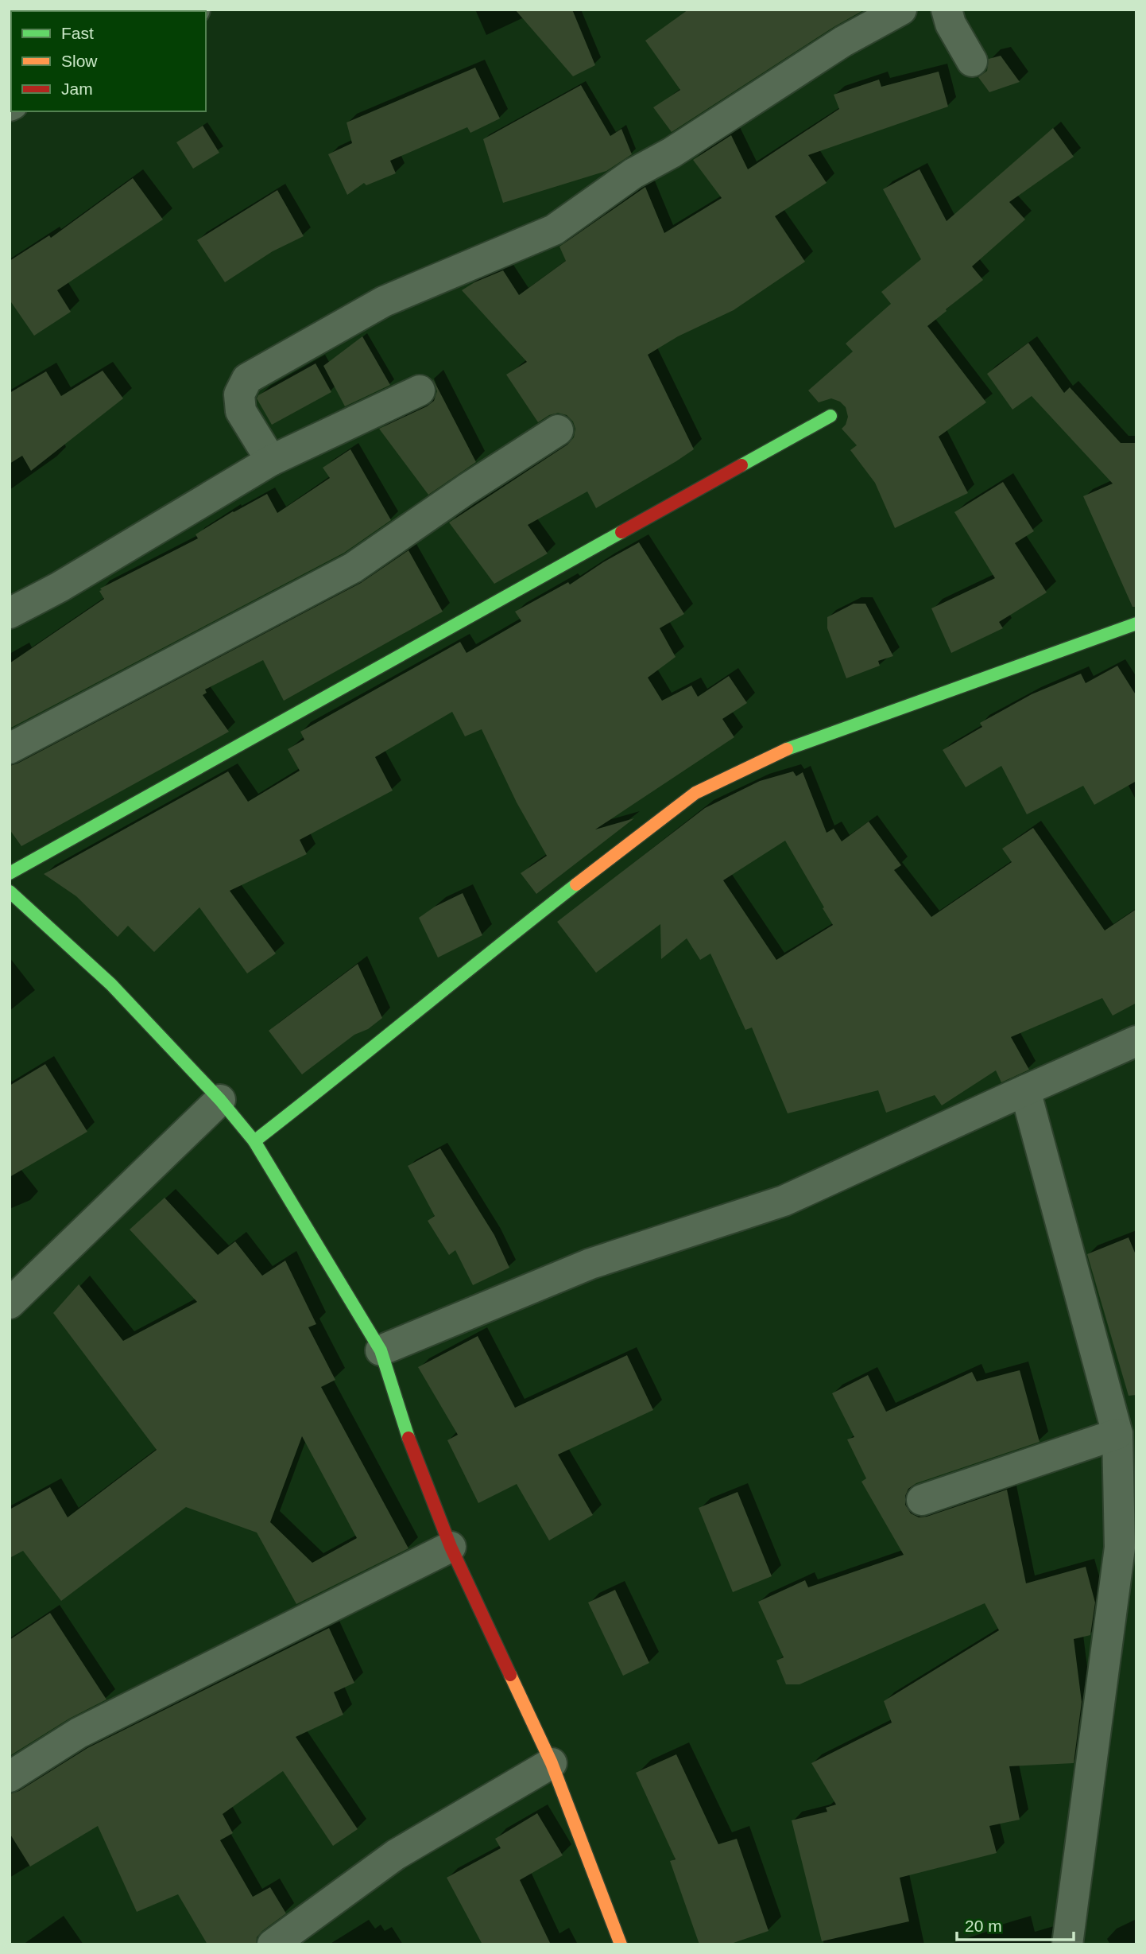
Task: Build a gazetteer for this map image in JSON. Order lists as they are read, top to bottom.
{
  "legend": ["Fast", "Slow", "Jam"],
  "scale_bar": "20 m"
}
